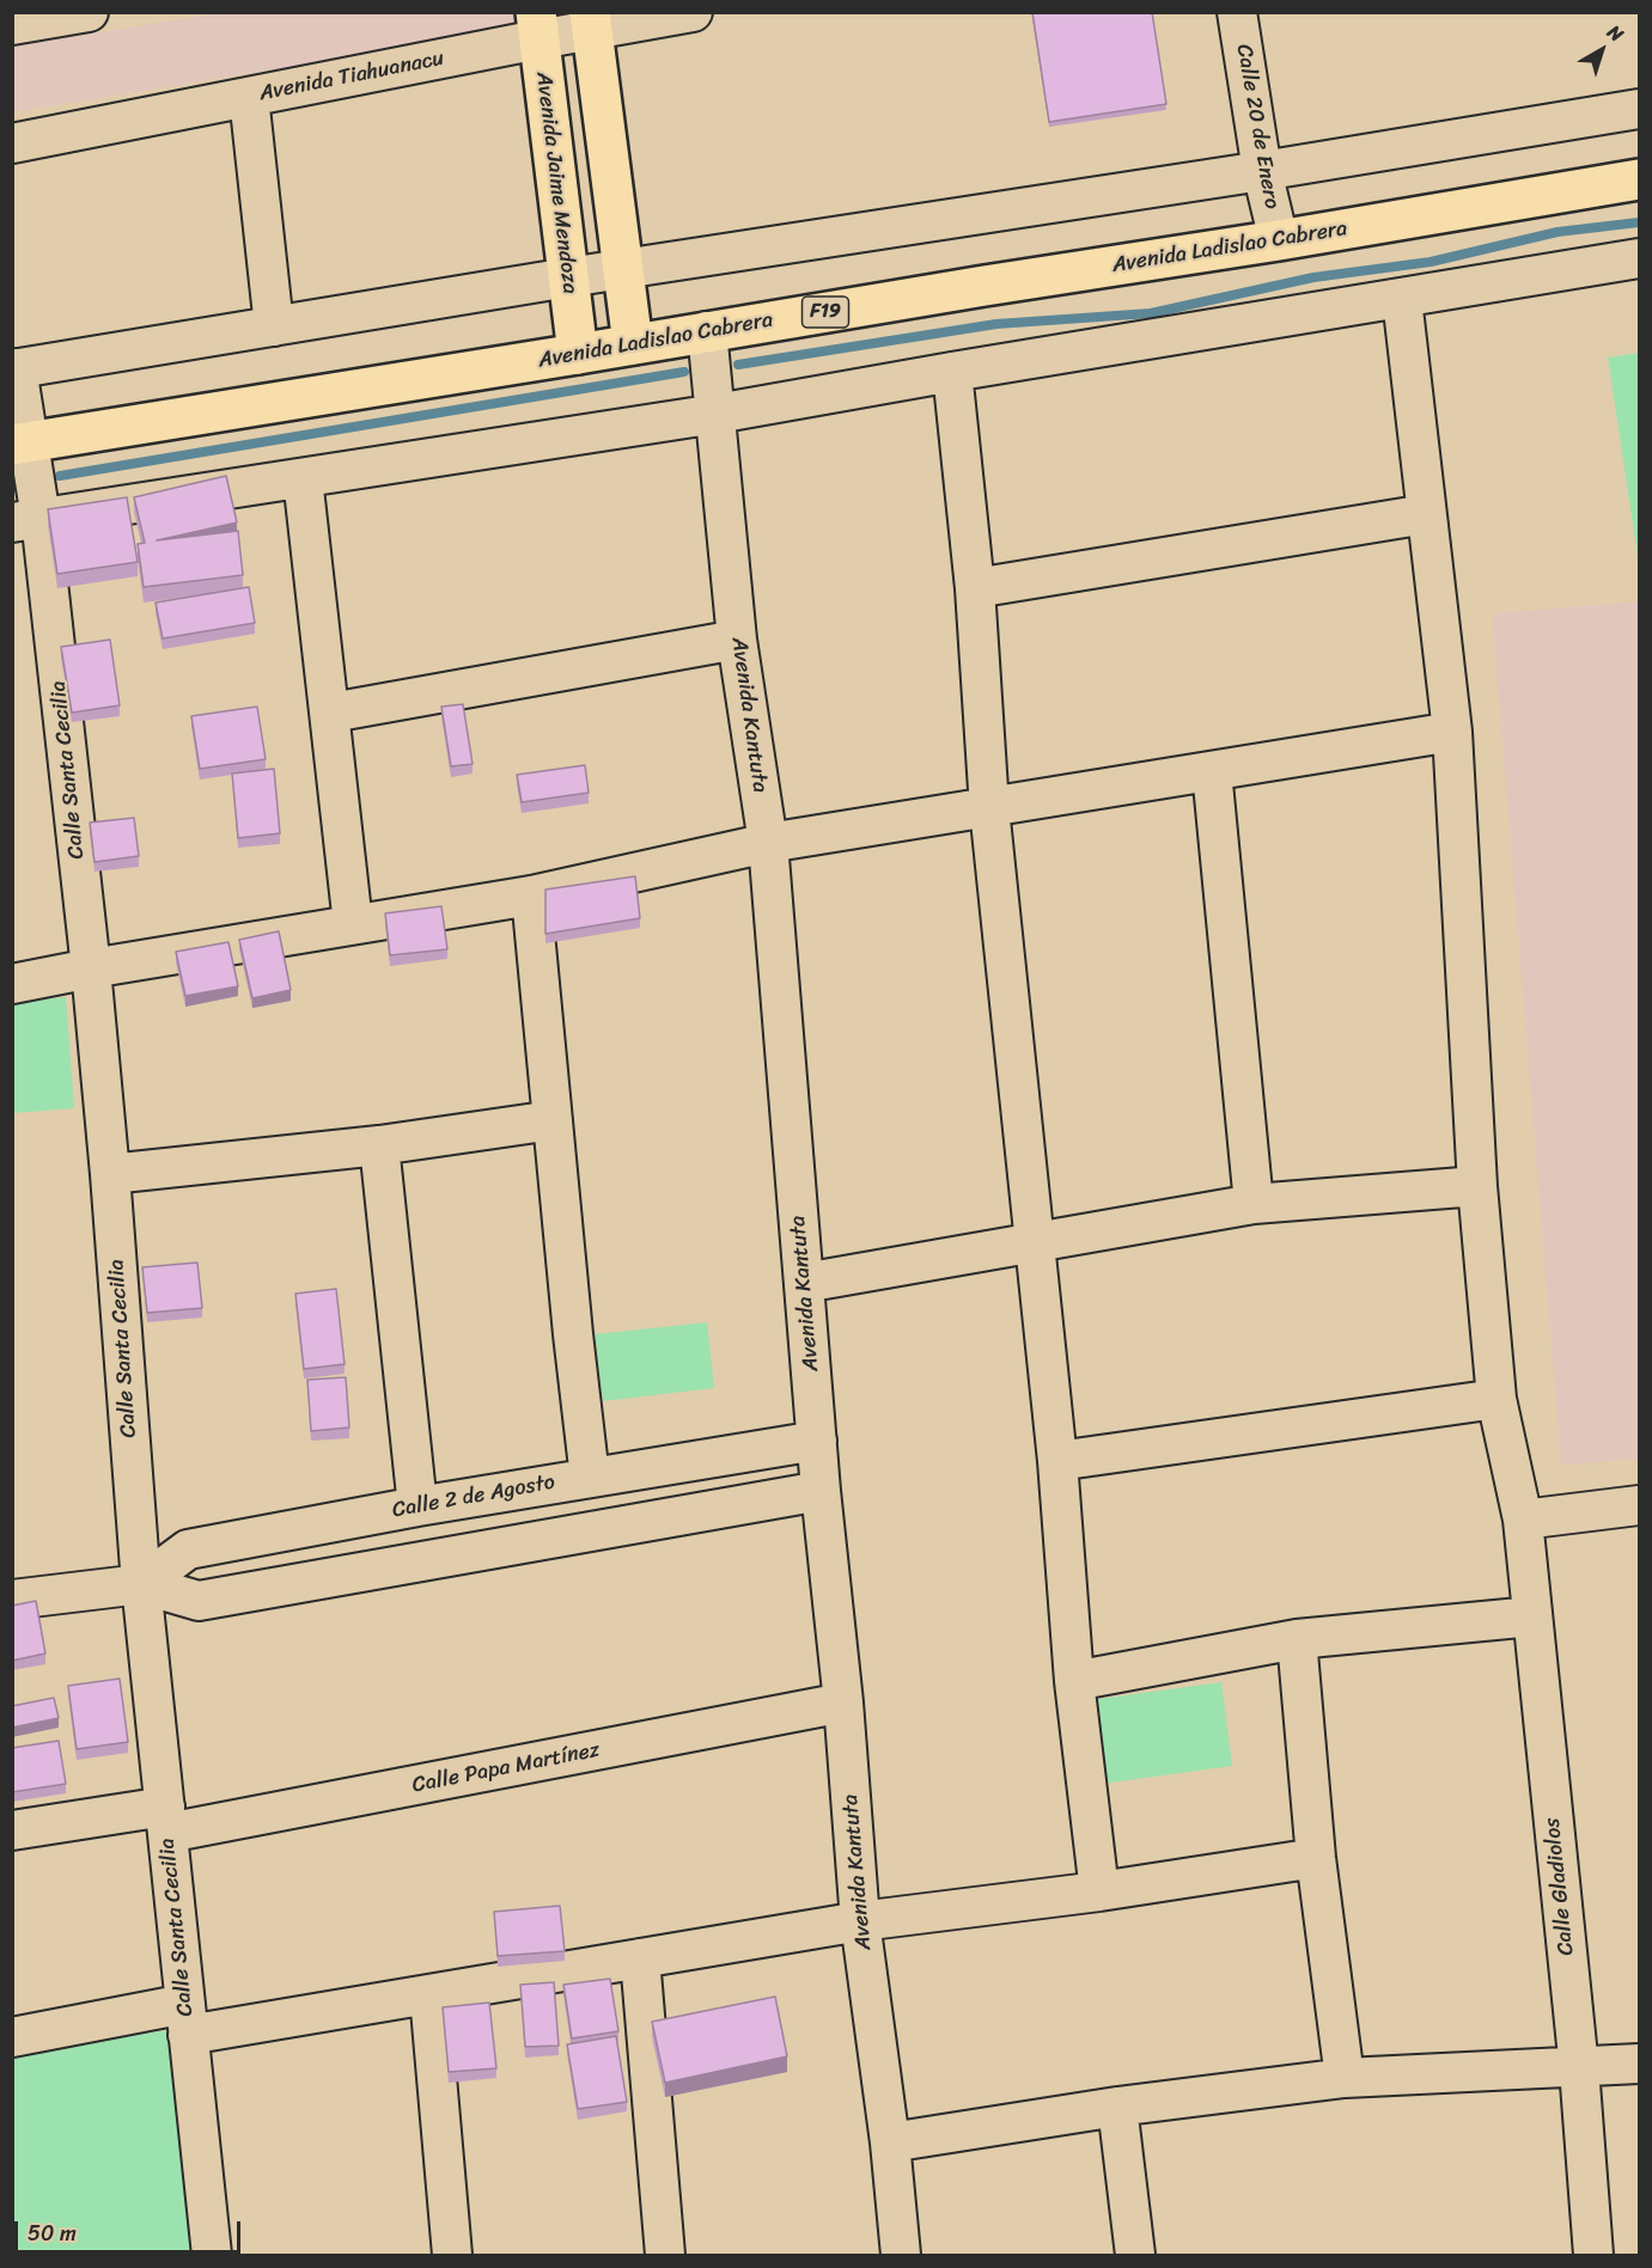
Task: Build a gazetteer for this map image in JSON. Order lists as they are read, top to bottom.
{
  "streets": {
    "main road": ["Avenida Jaime Mendoza", "Avenida Ladislao Cabrera", "F19"],
    "street": [
      "Avenida Tiahuanacu",
      "Calle 20 de Enero",
      "Avenida Kantuta",
      "Calle Santa Cecilia",
      "Calle 2 de Agosto",
      "Calle Papa Martínez",
      "Calle Gladiolos"
    ]
  },
  "crossings": [
    ["Avenida Tiahuanacu", "Avenida Jaime Mendoza"],
    ["Calle 20 de Enero", "Avenida Ladislao Cabrera"],
    ["Avenida Jaime Mendoza", "Avenida Ladislao Cabrera"],
    ["Avenida Ladislao Cabrera", "Avenida Kantuta"],
    ["Avenida Ladislao Cabrera", "Calle Santa Cecilia"],
    ["Avenida Kantuta", "Calle 2 de Agosto"],
    ["Avenida Kantuta", "Calle Papa Martínez"],
    ["Calle Santa Cecilia", "Calle 2 de Agosto"],
    ["Calle Santa Cecilia", "Calle Papa Martínez"]
  ],
  "scale_bar": "50 m",
  "north": "top right"
}
